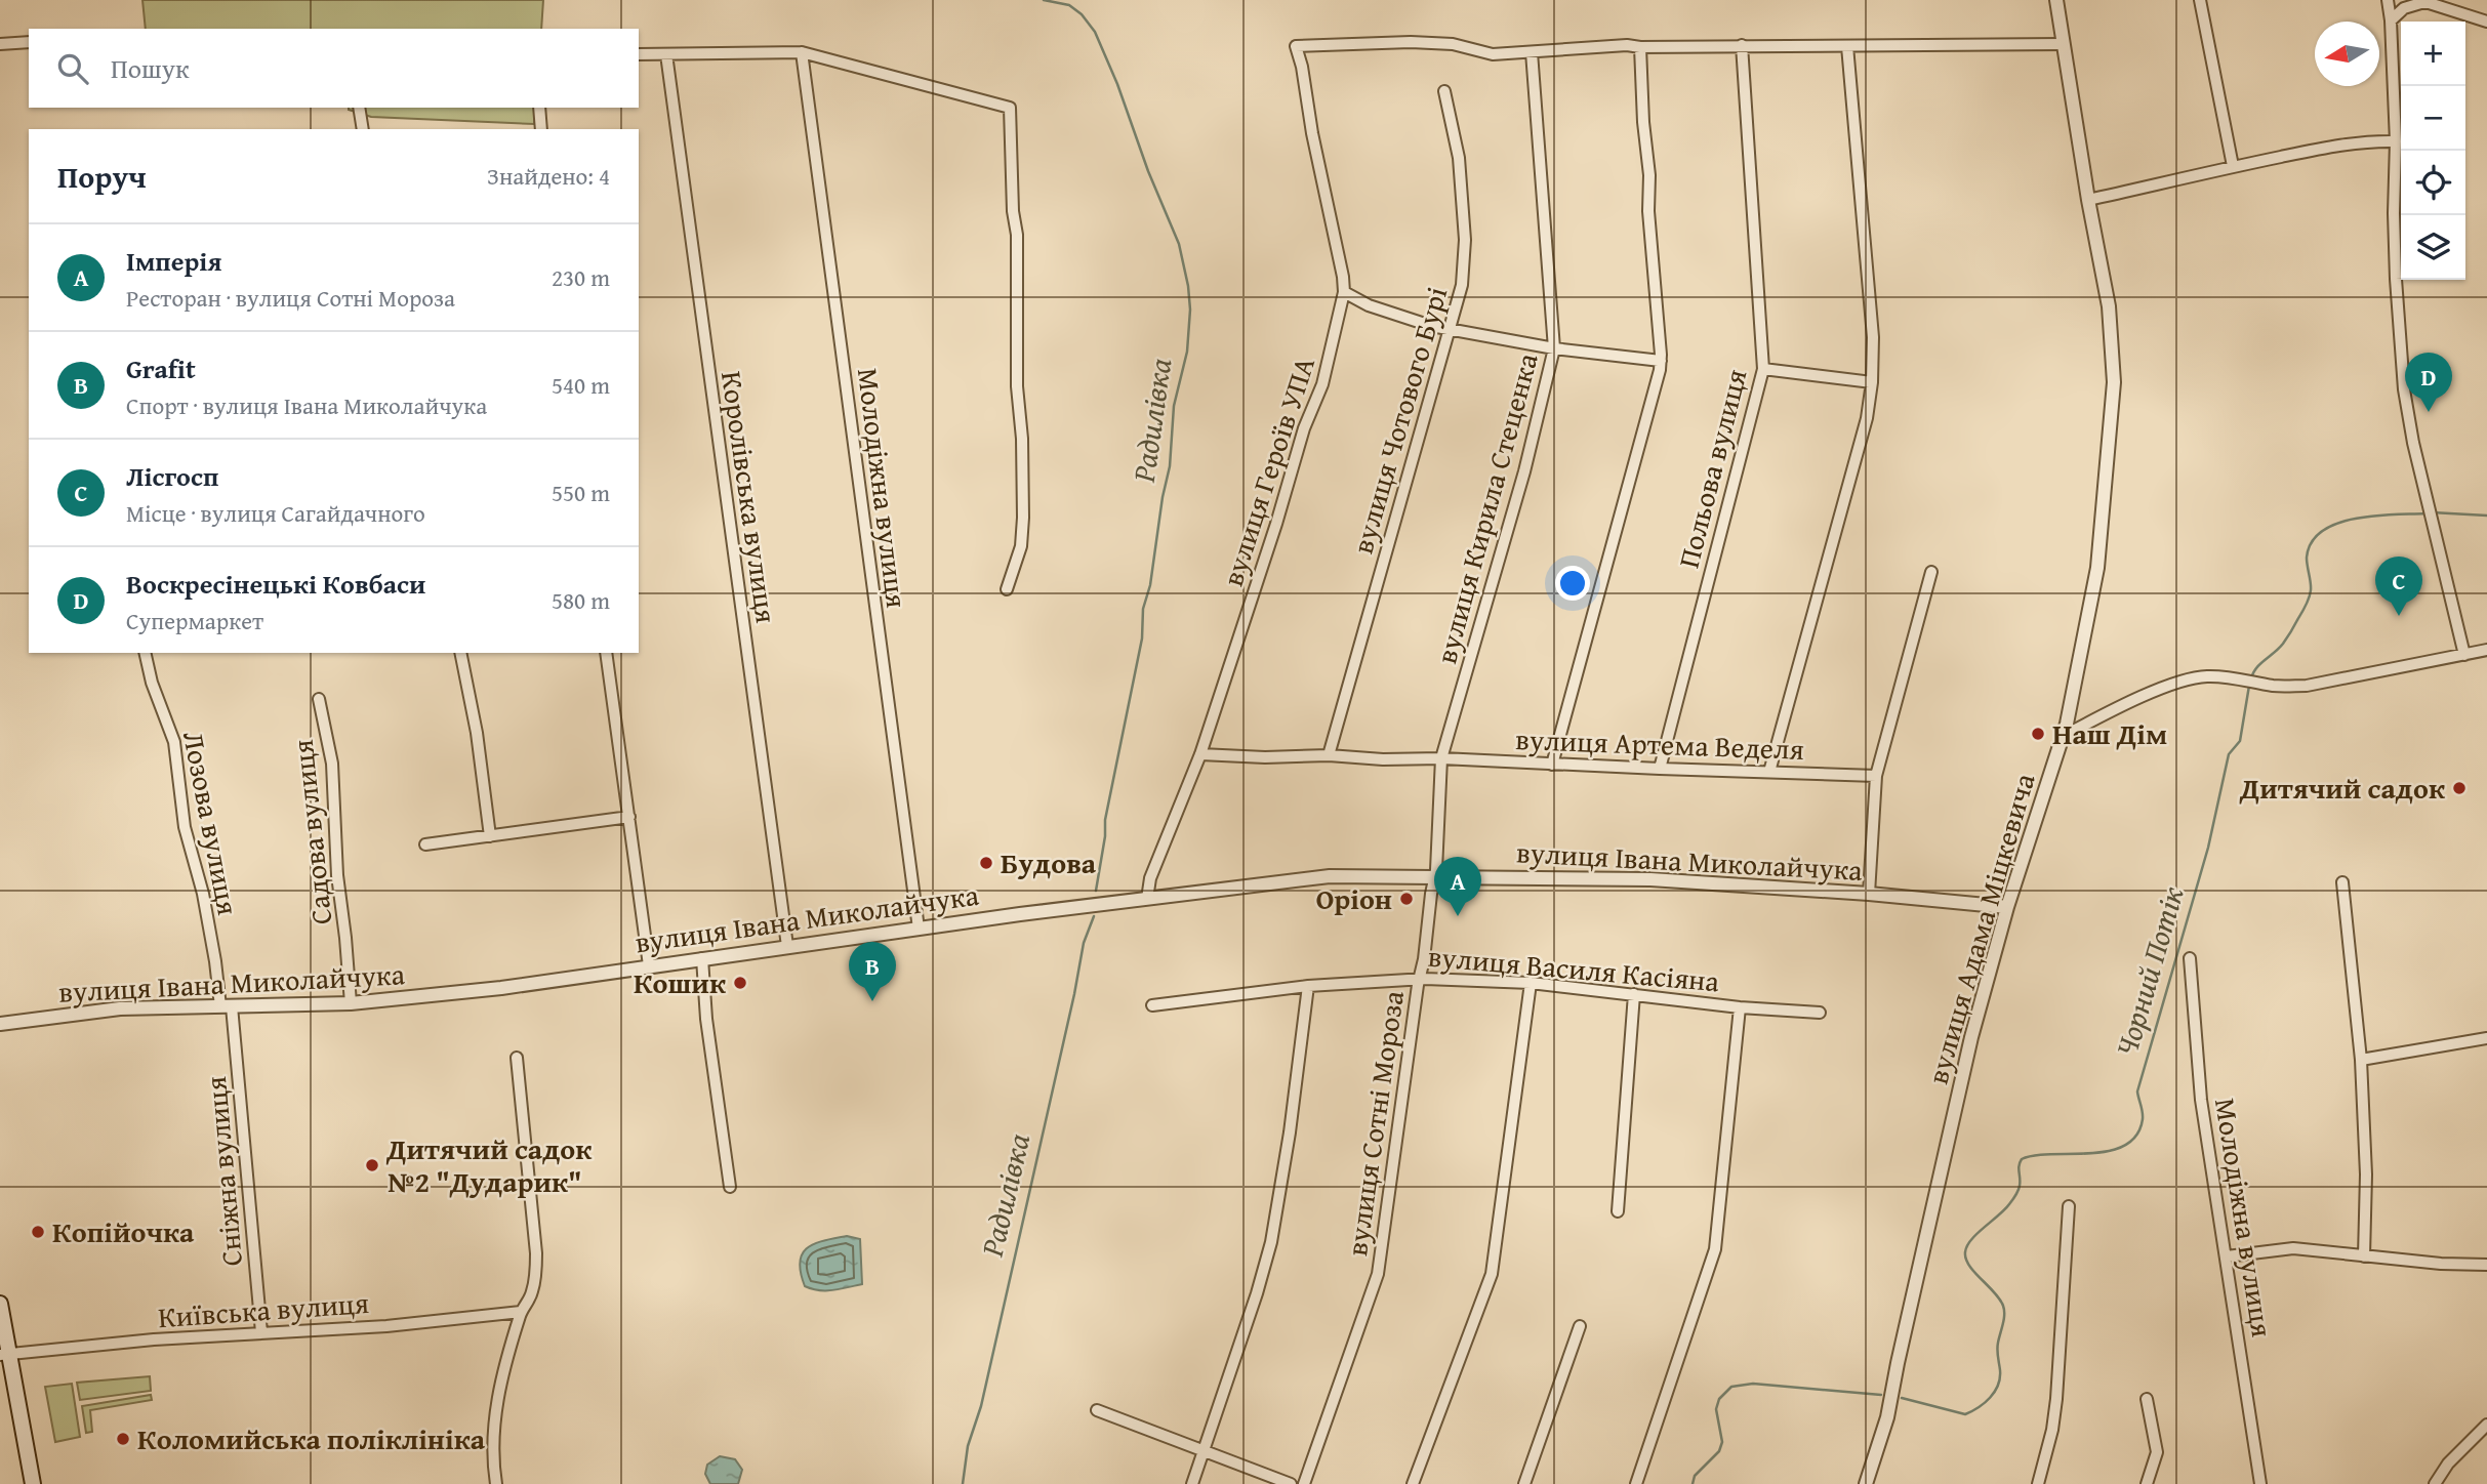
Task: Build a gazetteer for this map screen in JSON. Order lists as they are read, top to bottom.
{
  "streets": {
    "street": [
      "вулиця Чотового Бурі",
      "Польова вулиця",
      "вулиця Героїв УПА",
      "Молодіжна вулиця",
      "Королівська вулиця",
      "вулиця Кирила Стеценка",
      "вулиця Артема Веделя",
      "Лозова вулиця",
      "Садова вулиця",
      "вулиця Івана Миколайчука",
      "вулиця Адама Міцкевича",
      "вулиця Василя Касіяна",
      "вулиця Сотні Мороза",
      "Сніжна вулиця",
      "Київська вулиця"
    ]
  },
  "crossings": [
    ["вулиця Чотового Бурі", "вулиця Артема Веделя"],
    ["Польова вулиця", "вулиця Артема Веделя"],
    ["вулиця Героїв УПА", "вулиця Кирила Стеценка"],
    ["вулиця Героїв УПА", "вулиця Артема Веделя"],
    ["вулиця Героїв УПА", "вулиця Івана Миколайчука"],
    ["Молодіжна вулиця", "вулиця Івана Миколайчука"],
    ["Королівська вулиця", "вулиця Івана Миколайчука"],
    ["вулиця Кирила Стеценка", "вулиця Артема Веделя"],
    ["вулиця Кирила Стеценка", "вулиця Сотні Мороза"],
    ["вулиця Артема Веделя", "вулиця Сотні Мороза"],
    ["Лозова вулиця", "вулиця Івана Миколайчука"],
    ["Лозова вулиця", "Сніжна вулиця"],
    ["Садова вулиця", "вулиця Івана Миколайчука"],
    ["вулиця Івана Миколайчука", "вулиця Адама Міцкевича"],
    ["вулиця Івана Миколайчука", "вулиця Сотні Мороза"],
    ["вулиця Івана Миколайчука", "Сніжна вулиця"],
    ["вулиця Василя Касіяна", "вулиця Сотні Мороза"],
    ["Сніжна вулиця", "Київська вулиця"]
  ],
  "water": ["Радилівка", "Чорний Потік"],
  "places": [
    "Наш Дім",
    "Дитячий садок",
    "Будова",
    "Оріон",
    "Кошик",
    "Дитячий садок №2 \"Дударик\"",
    "Копійочка",
    "Коломийська поліклініка"
  ],
  "north": "left",
  "page": {
    "map_buttons": ["+", "−"],
    "search": "Пошук",
    "heading": ["Поруч", "Знайдено: 4"],
    "list": [
      {
        "mark": "A",
        "name": "Імперія",
        "note": "Ресторан · вулиця Сотні Мороза",
        "value": "230 m"
      },
      {
        "mark": "B",
        "name": "Grafit",
        "note": "Спорт · вулиця Івана Миколайчука",
        "value": "540 m"
      },
      {
        "mark": "C",
        "name": "Лісгосп",
        "note": "Місце · вулиця Сагайдачного",
        "value": "550 m"
      },
      {
        "mark": "D",
        "name": "Воскресінецькі Ковбаси",
        "note": "Супермаркет",
        "value": "580 m"
      }
    ],
    "pins": [
      "D",
      "C",
      "A",
      "B"
    ]
  }
}
